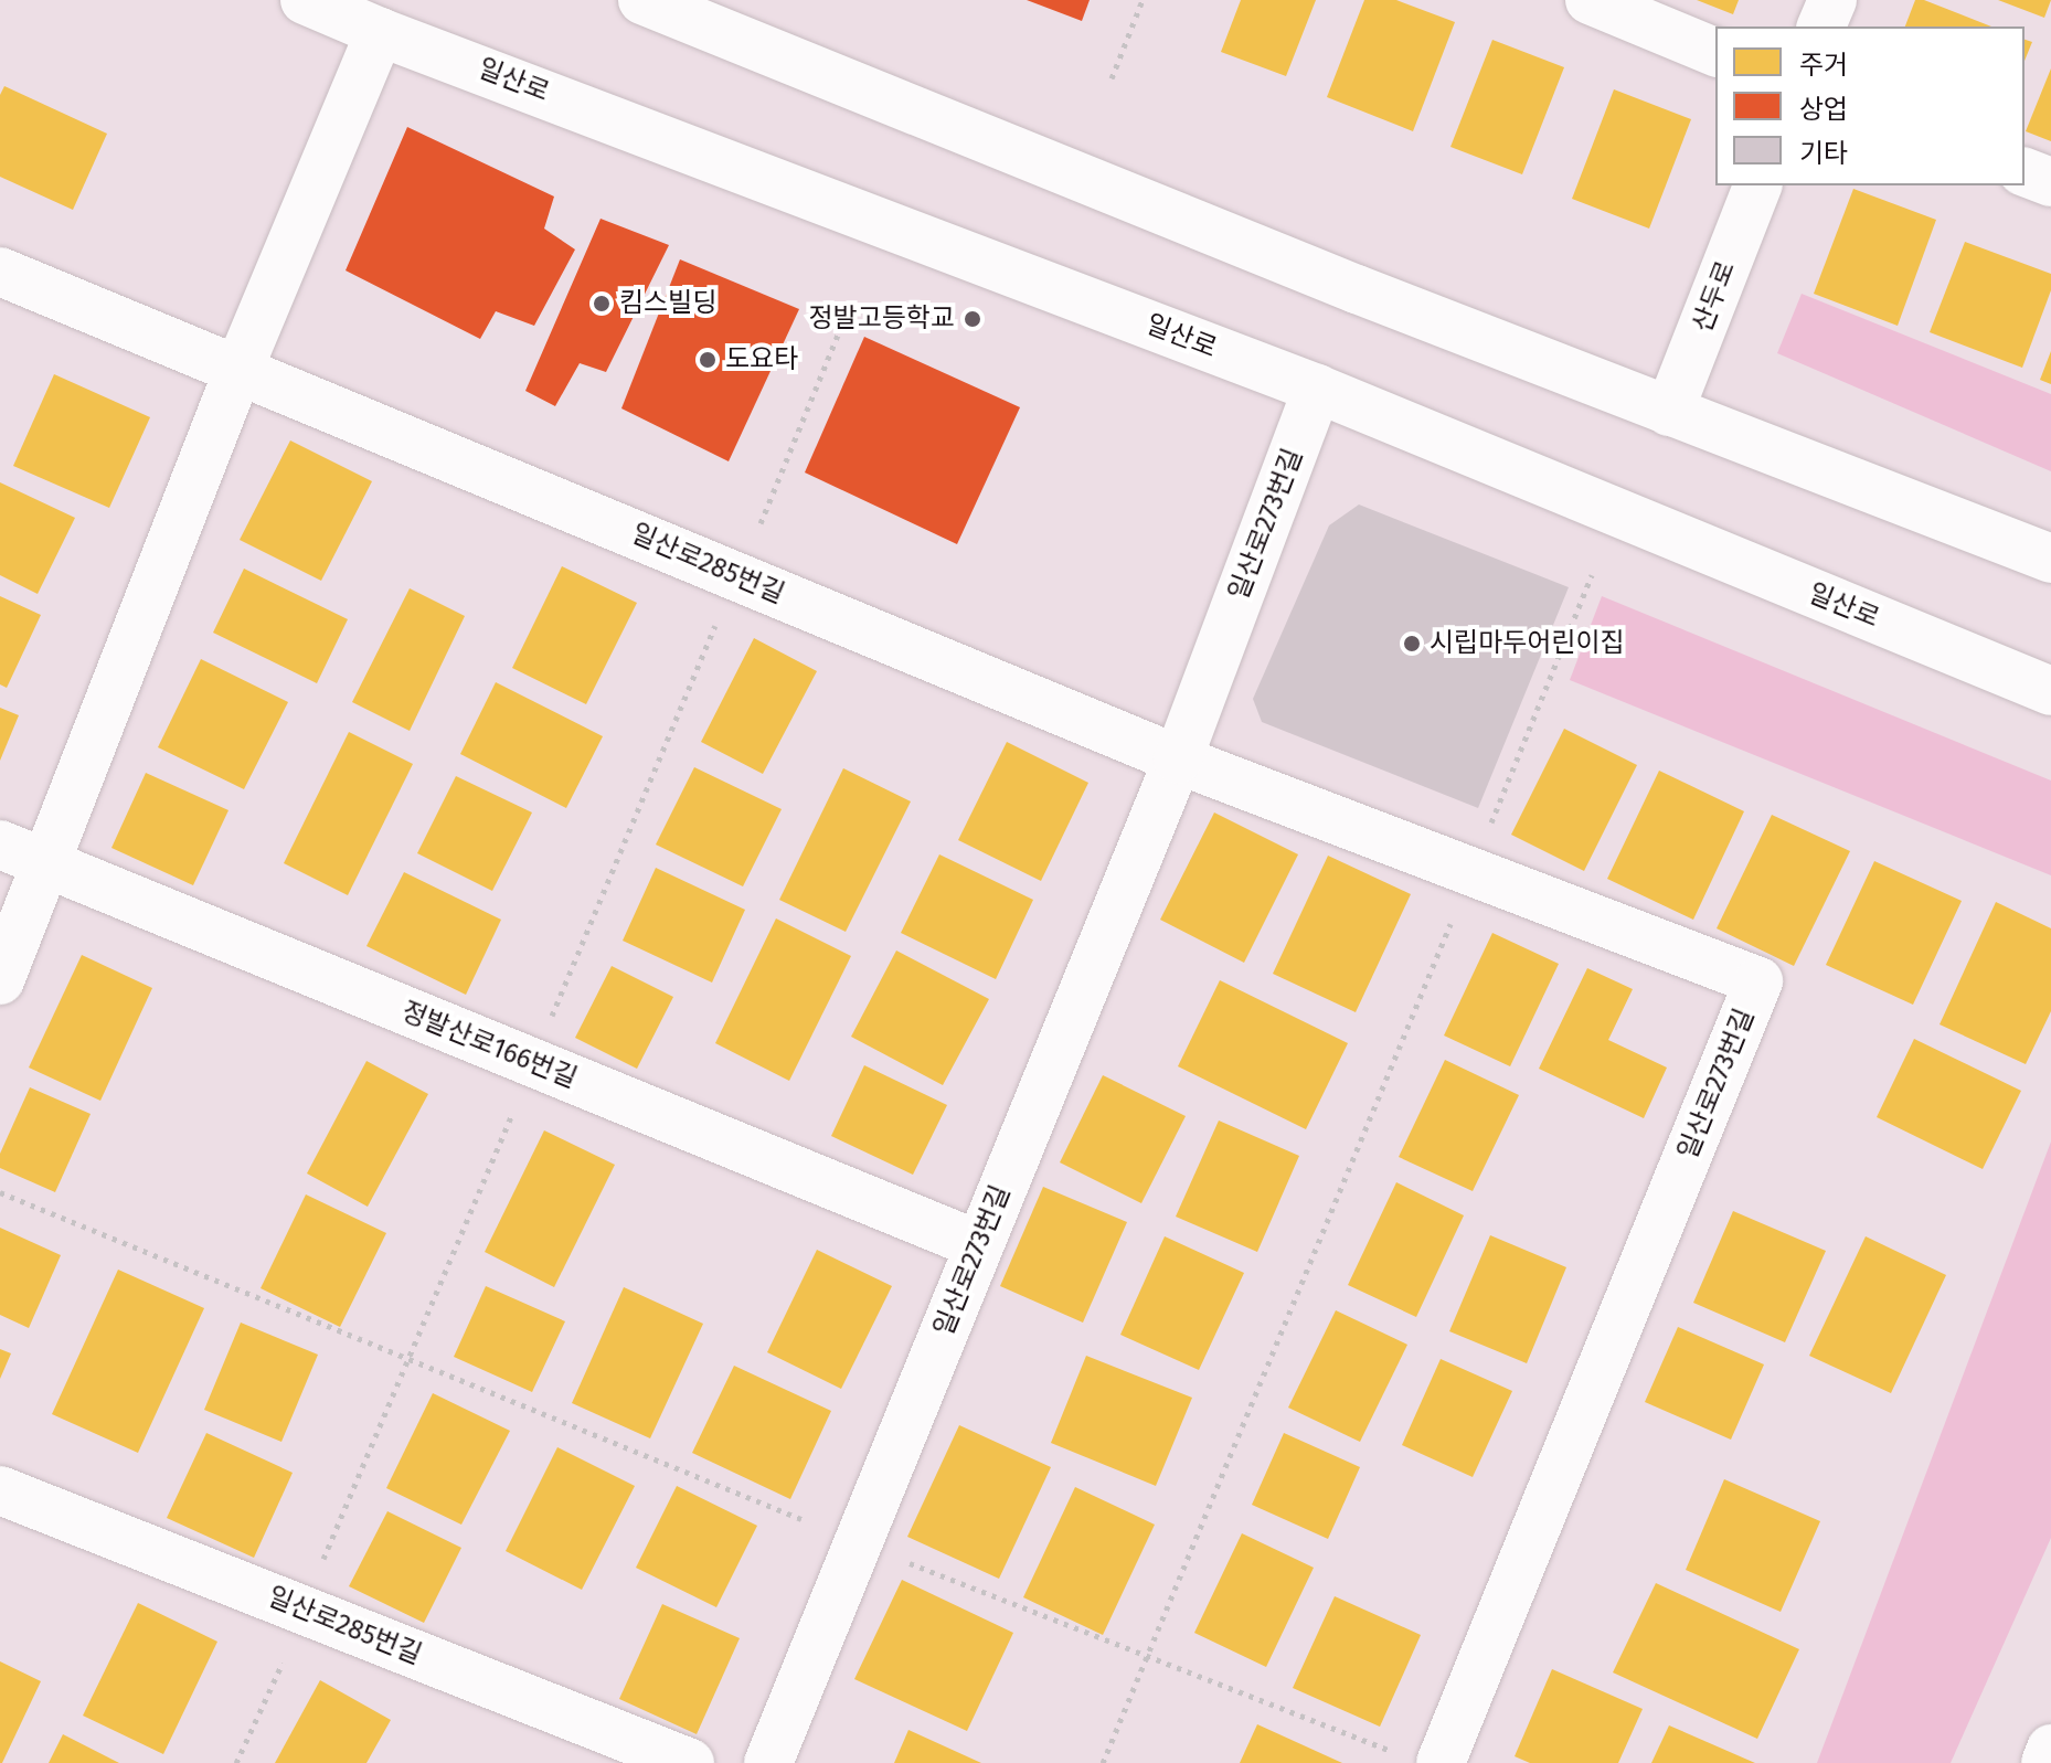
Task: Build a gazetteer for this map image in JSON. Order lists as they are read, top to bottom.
{
  "streets": {
    "street": [
      "일산로",
      "산두로",
      "일산로273번길",
      "일산로285번길",
      "정발산로166번길"
    ]
  },
  "crossings": [
    ["일산로", "일산로273번길"],
    ["일산로273번길", "일산로285번길"],
    ["일산로273번길", "정발산로166번길"]
  ],
  "places": [
    "킴스빌딩",
    "정발고등학교",
    "도요타",
    "시립마두어린이집"
  ],
  "legend": ["주거", "상업", "기타"]
}
